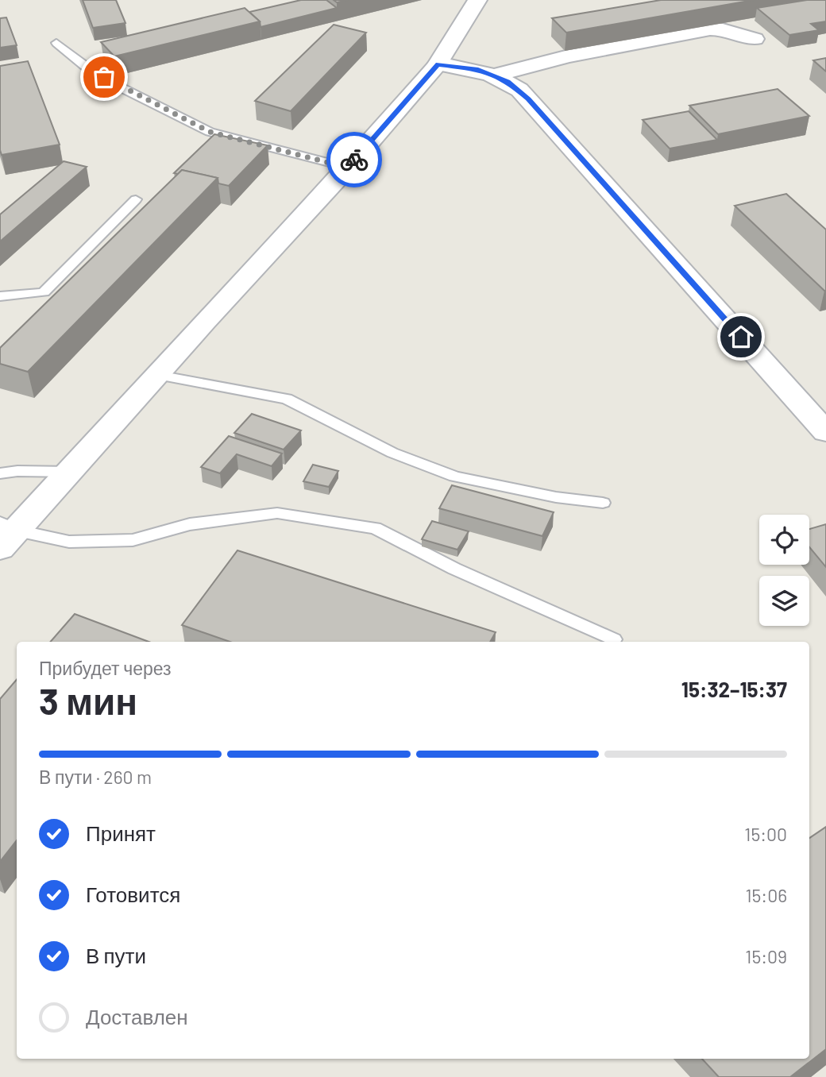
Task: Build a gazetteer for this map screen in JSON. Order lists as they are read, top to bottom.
{
  "page": {
    "heading": ["3 мин", "Прибудет через", "15:32–15:37"],
    "bar": "В пути · 260 m",
    "list": [
      ["Принят", "15:00"],
      ["Готовится", "15:06"],
      ["В пути", "15:09"],
      "Доставлен"
    ]
  }
}
